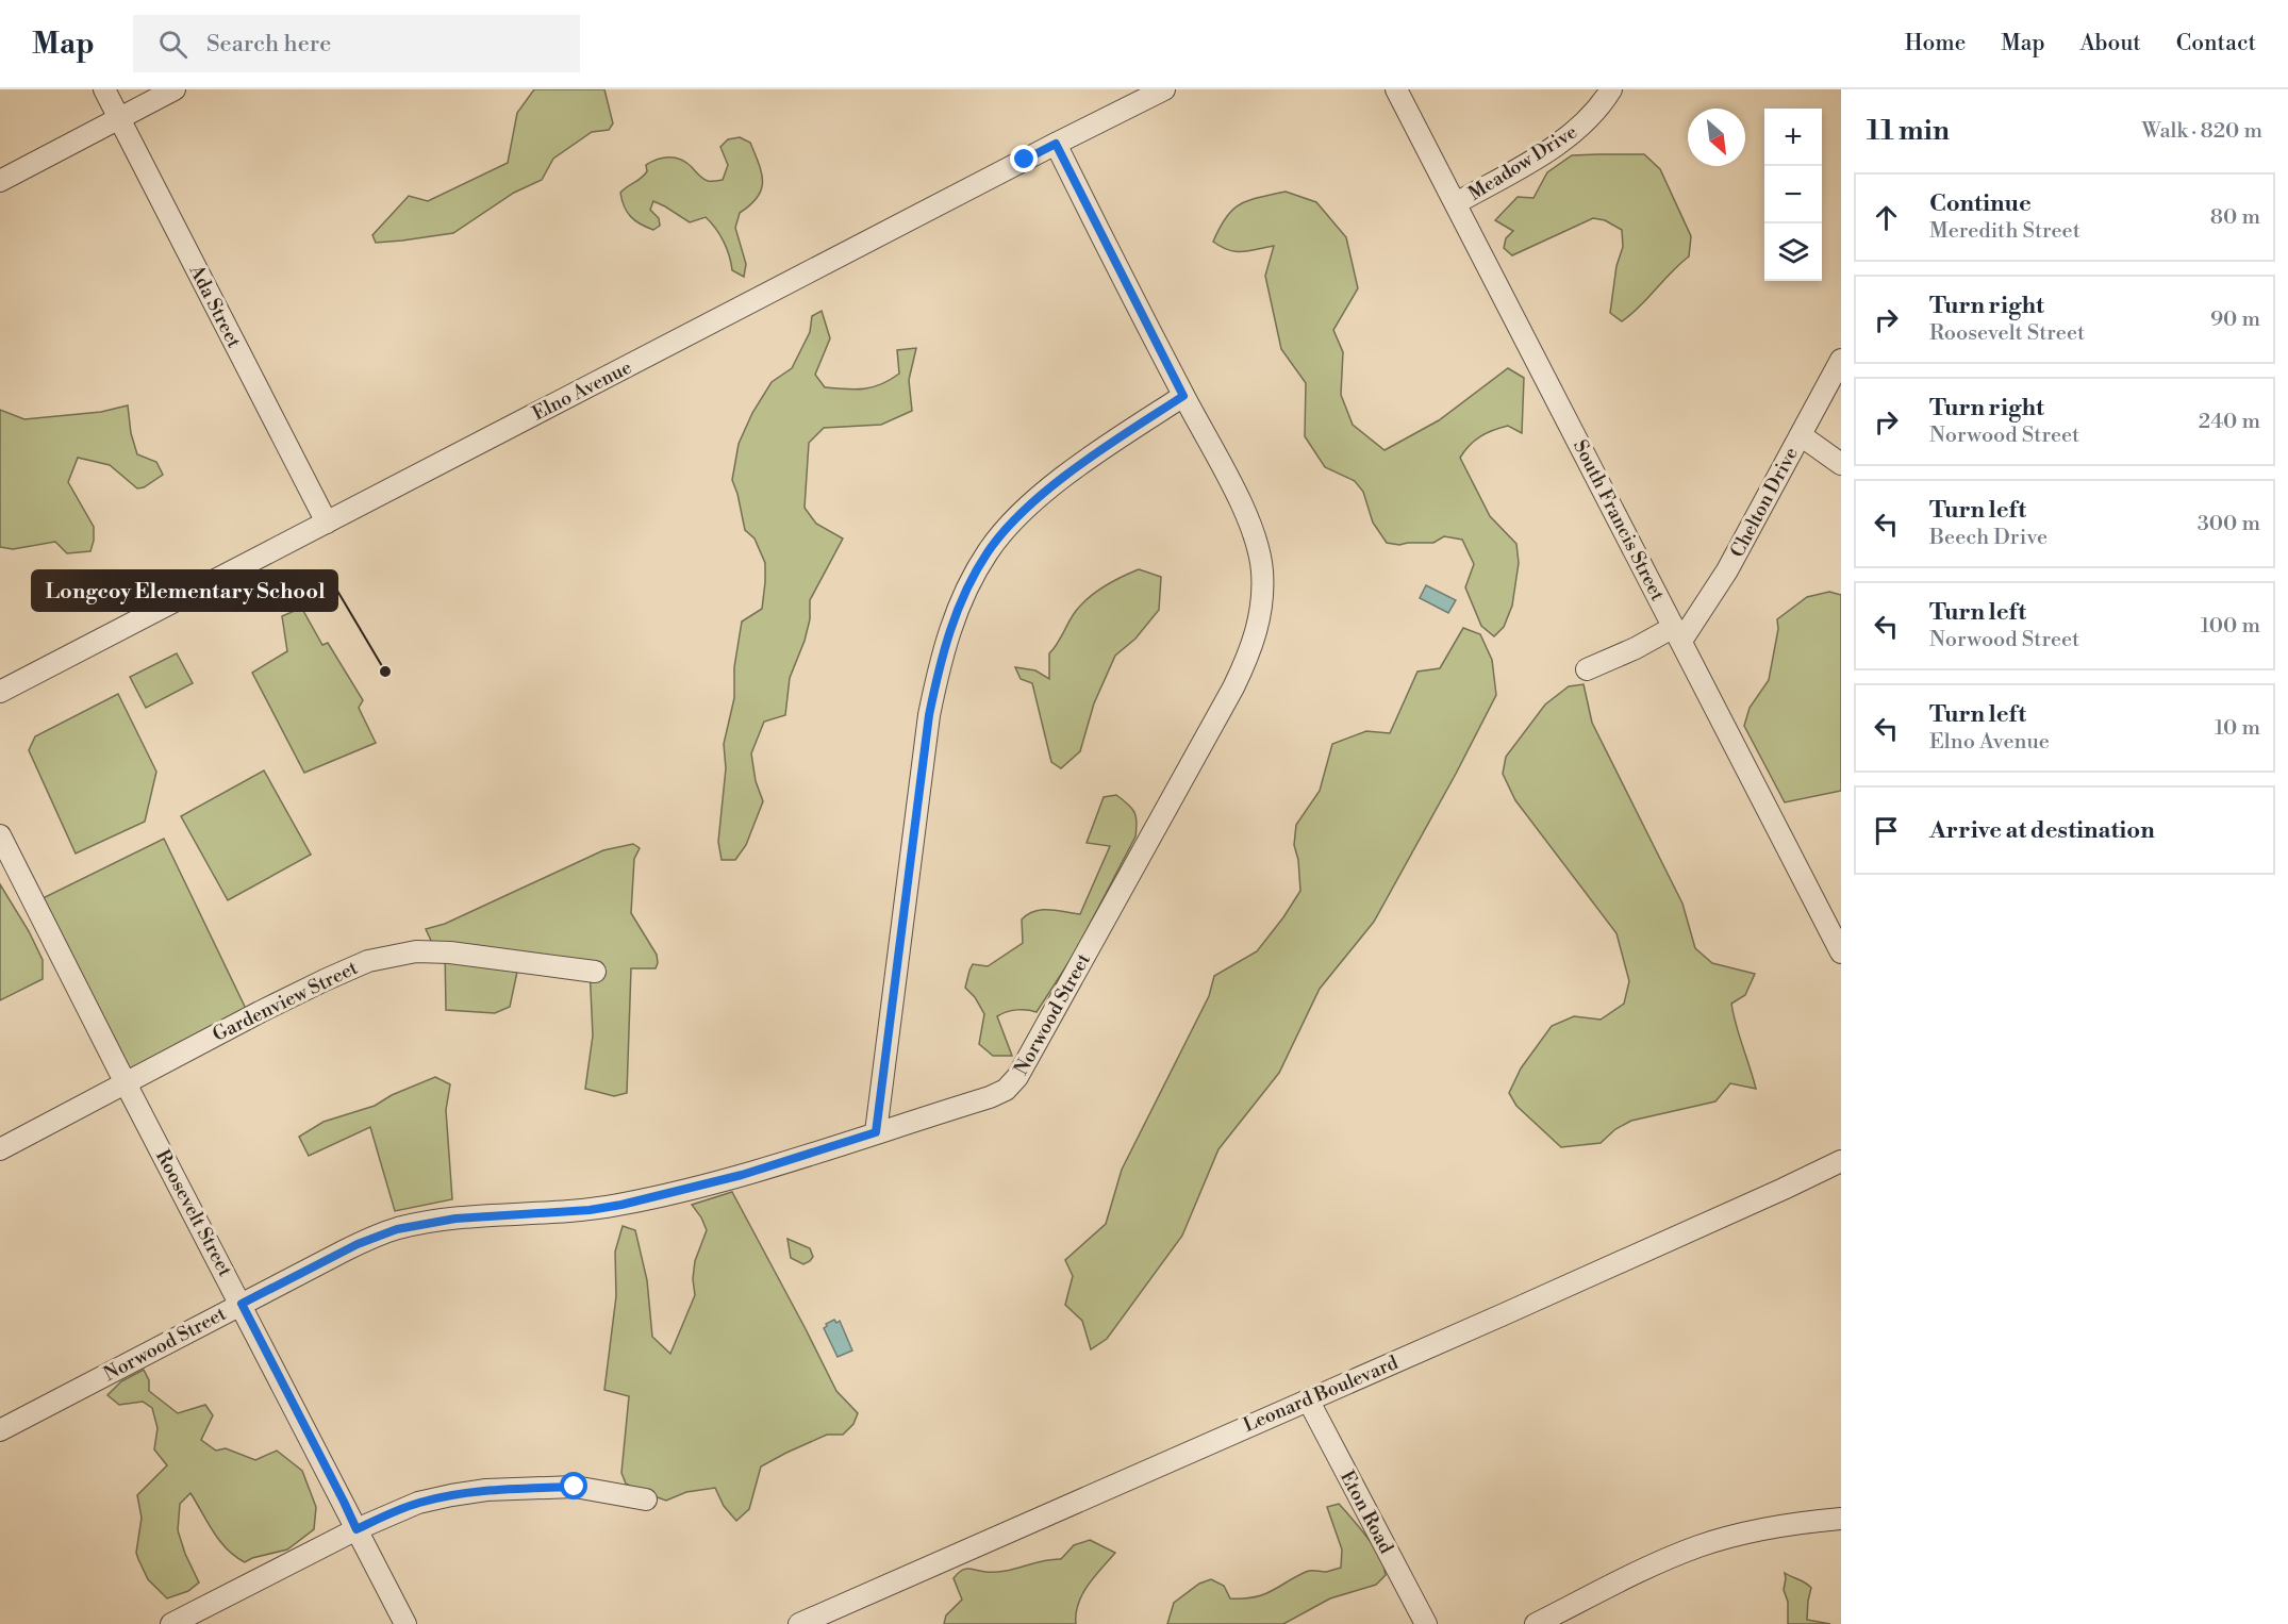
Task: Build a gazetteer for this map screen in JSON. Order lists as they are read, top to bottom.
{
  "streets": {
    "street": [
      "Meadow Drive",
      "Ada Street",
      "Elno Avenue",
      "Chelton Drive",
      "South Francis Street",
      "Gardenview Street",
      "Norwood Street",
      "Roosevelt Street",
      "Leonard Boulevard",
      "Eton Road"
    ]
  },
  "crossings": [
    ["Meadow Drive", "South Francis Street"],
    ["Ada Street", "Elno Avenue"],
    ["Elno Avenue", "Norwood Street"],
    ["Chelton Drive", "South Francis Street"],
    ["Gardenview Street", "Roosevelt Street"],
    ["Norwood Street", "Roosevelt Street"],
    ["Leonard Boulevard", "Eton Road"]
  ],
  "places": ["Longcoy Elementary School"],
  "north": "bottom right",
  "page": {
    "header": "Map",
    "search": "Search here",
    "nav": [
      "Home",
      "Map",
      "About",
      "Contact"
    ],
    "heading": ["11 min", "Walk · 820 m"],
    "map_buttons": ["+", "−"],
    "list": [
      ["Continue", "Meredith Street", "80 m"],
      ["Turn right", "Roosevelt Street", "90 m"],
      ["Turn right", "Norwood Street", "240 m"],
      ["Turn left", "Beech Drive", "300 m"],
      ["Turn left", "Norwood Street", "100 m"],
      ["Turn left", "Elno Avenue", "10 m"],
      "Arrive at destination"
    ]
  }
}
